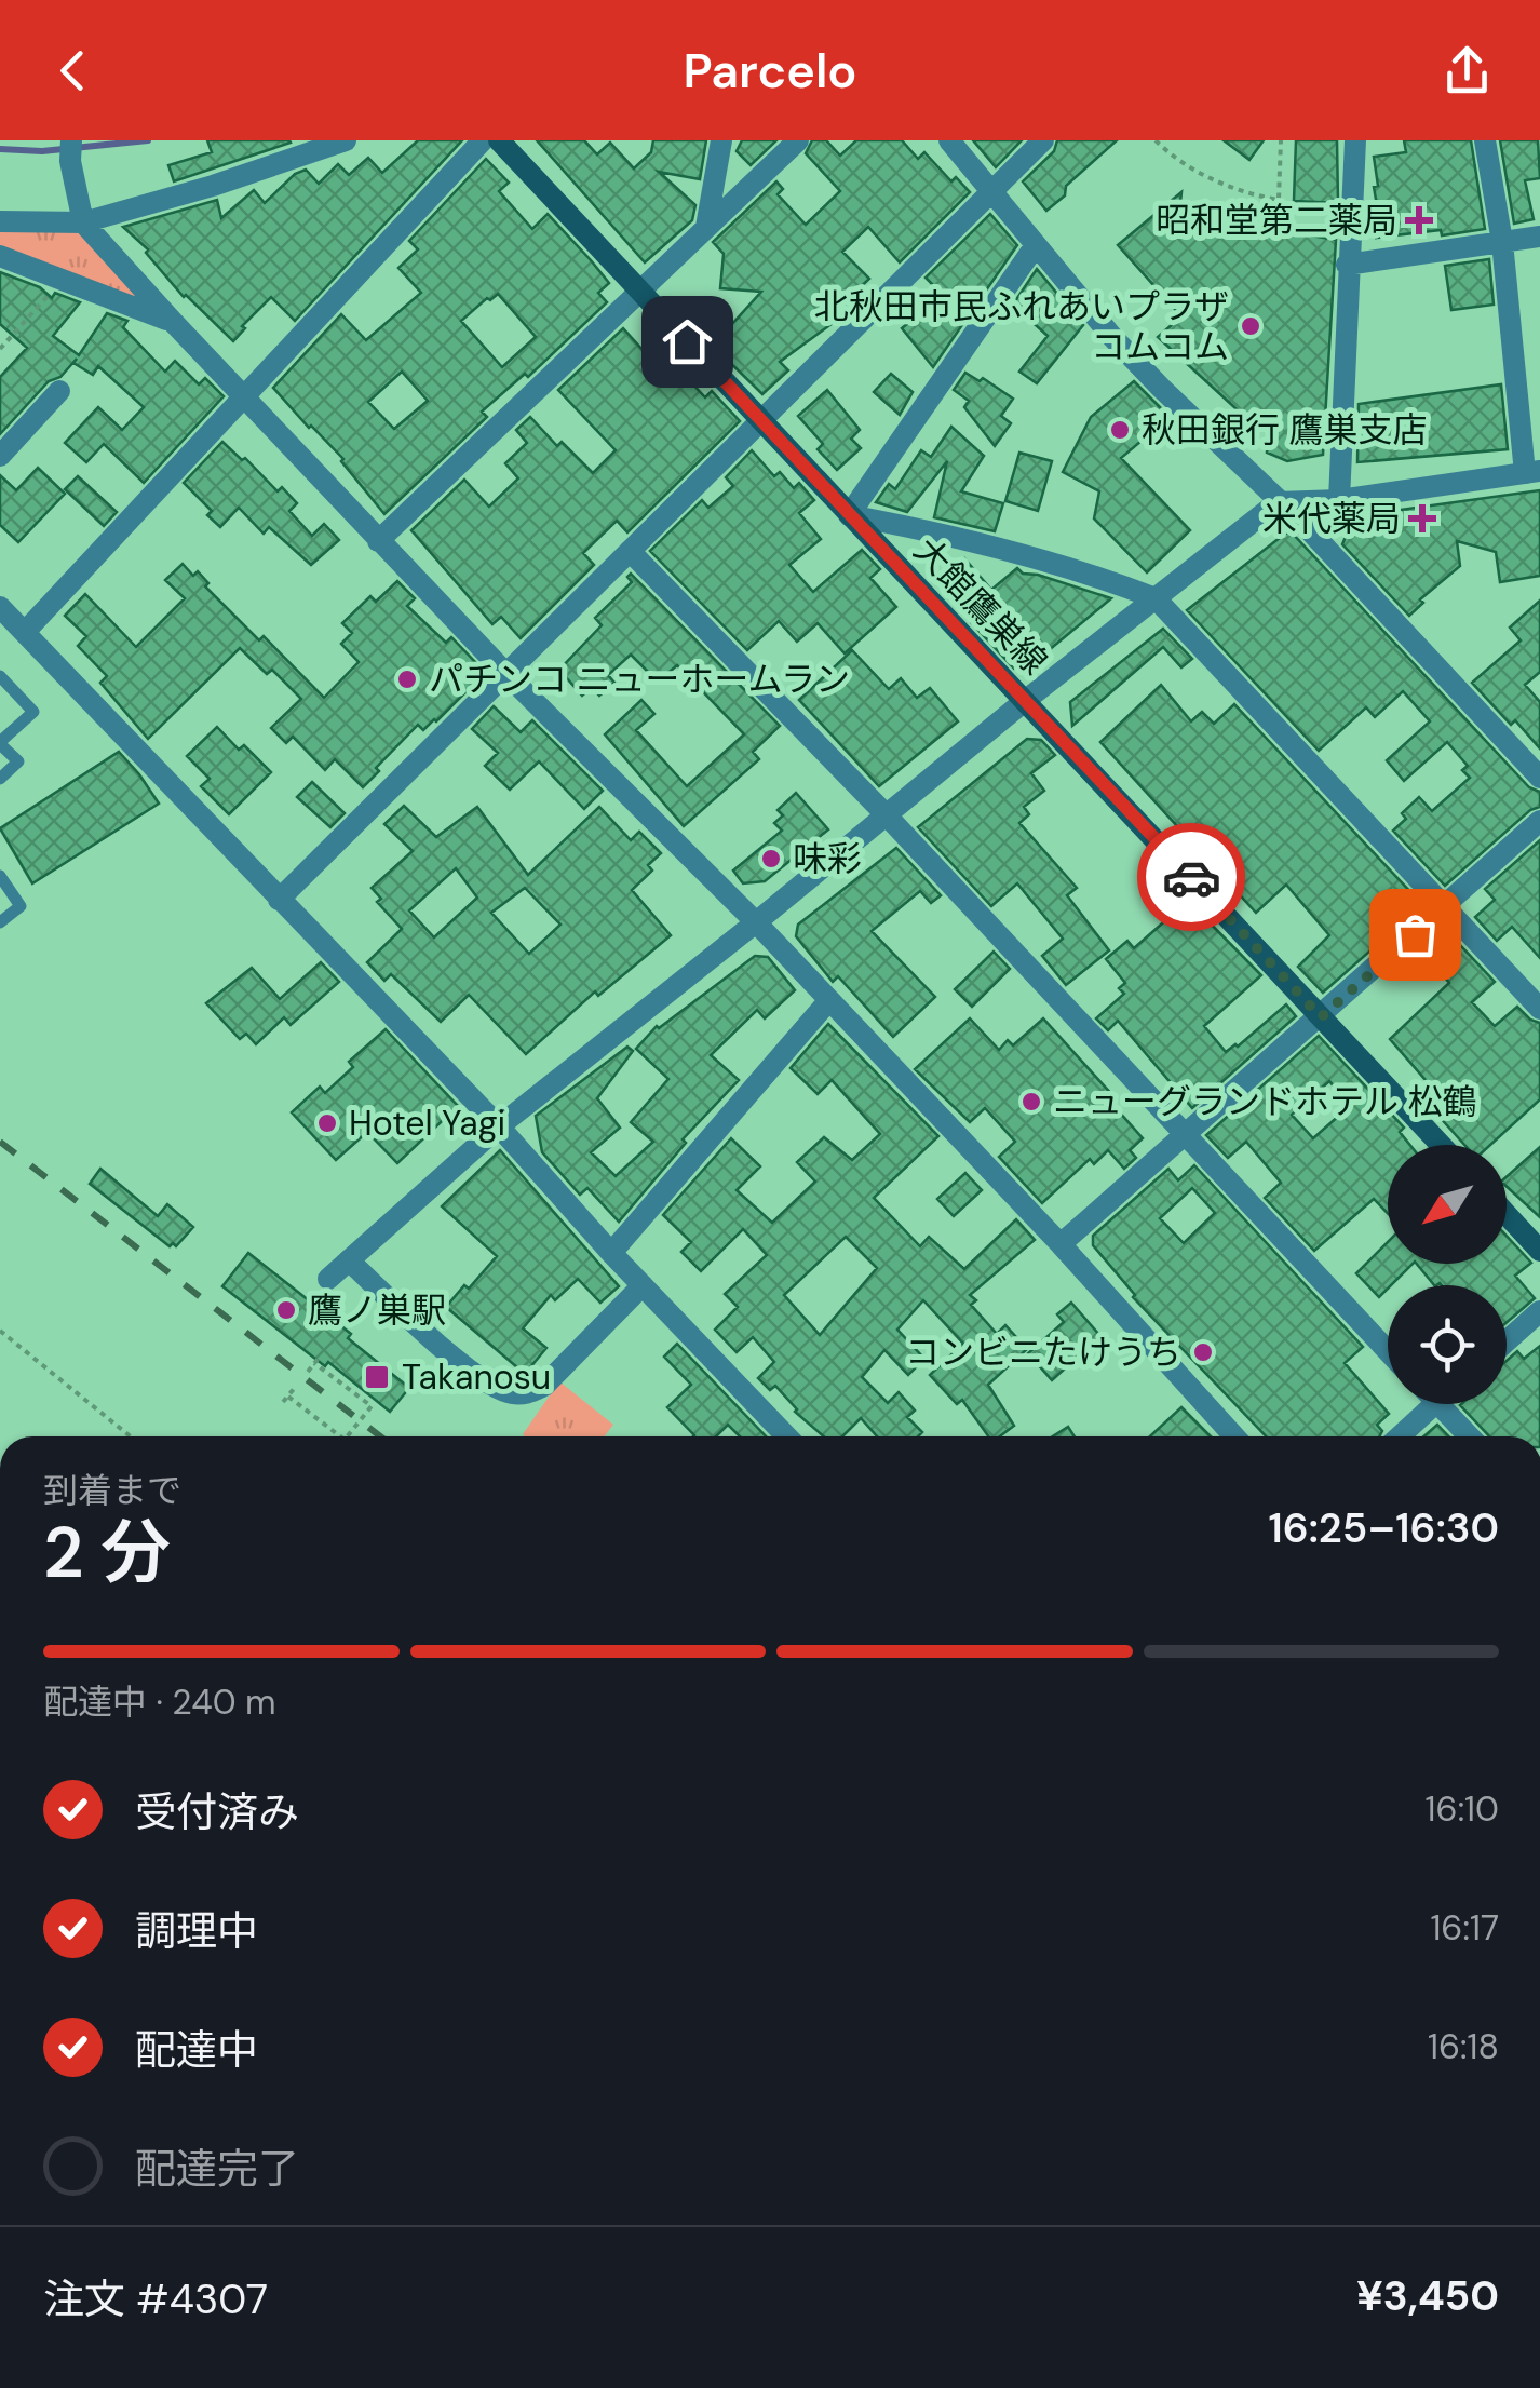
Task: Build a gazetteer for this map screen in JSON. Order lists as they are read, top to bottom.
{
  "streets": {
    "main road": ["大館鷹巣線"]
  },
  "places": {
    "health": ["昭和堂第二薬局", "米代薬局"],
    "other": [
      "北秋田市民ふれあいプラザ コムコム",
      "秋田銀行 鷹巣支店",
      "パチンコ ニューホームラン",
      "味彩",
      "ニューグランドホテル 松鶴",
      "Hotel Yagi",
      "鷹ノ巣駅",
      "コンビニたけうち"
    ],
    "transit": ["Takanosu"]
  },
  "north": "bottom left",
  "page": {
    "header": "Parcelo",
    "heading": ["2 分", "到着まで", "16:25–16:30"],
    "panel": ["注文 #4307", "¥3,450"],
    "bar": "配達中 · 240 m",
    "list": [
      ["受付済み", "16:10"],
      ["調理中", "16:17"],
      ["配達中", "16:18"],
      "配達完了"
    ]
  }
}
